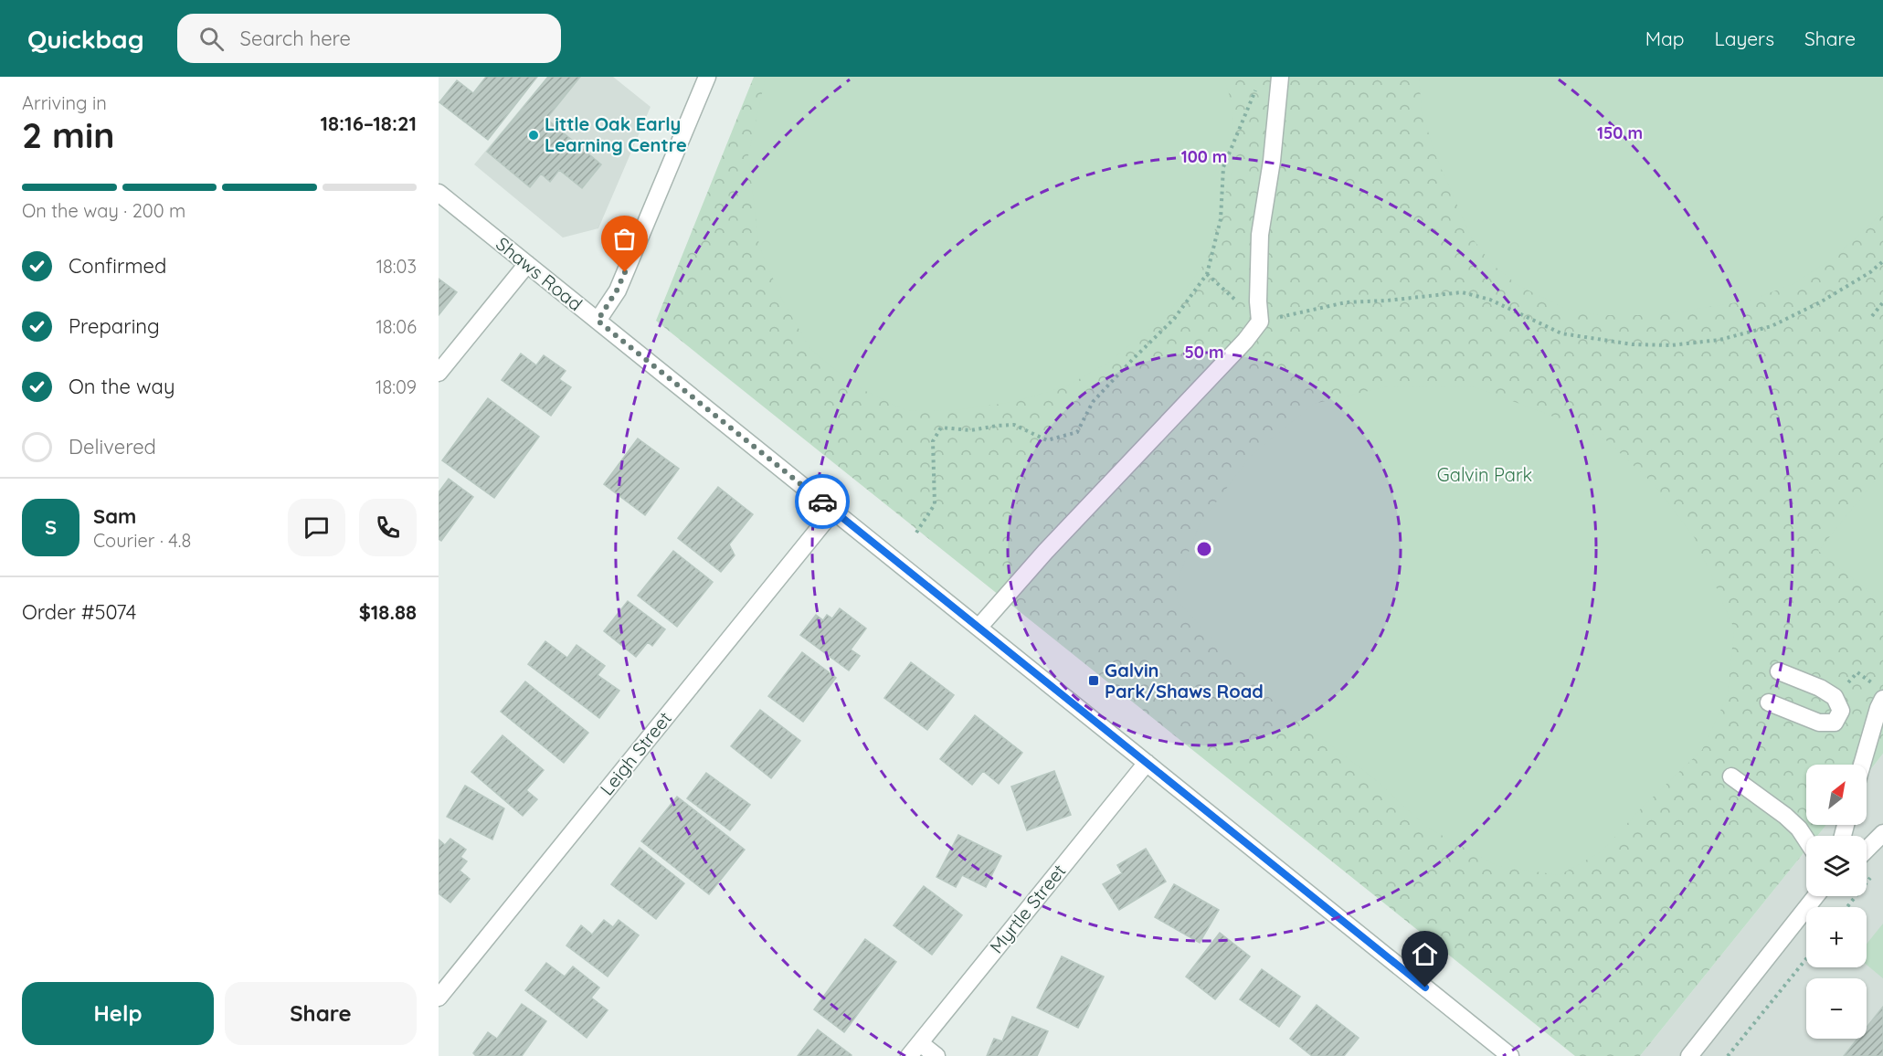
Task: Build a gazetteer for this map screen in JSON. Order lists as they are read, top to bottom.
{
  "streets": {
    "street": ["Shaws Road", "Leigh Street", "Myrtle Street"]
  },
  "crossings": [
    ["Shaws Road", "Leigh Street"],
    ["Shaws Road", "Myrtle Street"]
  ],
  "parks": ["Galvin Park"],
  "places": {
    "other": ["Little Oak Early Learning Centre"],
    "transit": ["Galvin Park/Shaws Road"]
  },
  "north": "top right",
  "page": {
    "header": "Quickbag",
    "search": "Search here",
    "nav": ["Map", "Layers", "Share"],
    "heading": ["2 min", "Arriving in", "18:16–18:21"],
    "panel": [
      "Sam",
      "Courier · 4.8",
      "Order #5074",
      "$18.88"
    ],
    "bar": "On the way · 200 m",
    "list": [
      ["Confirmed", "18:03"],
      ["Preparing", "18:06"],
      ["On the way", "18:09"],
      "Delivered"
    ],
    "round": "S",
    "map_buttons": ["+", "−"],
    "buttons": ["Help", "Share"]
  },
  "rings": ["150 m", "100 m", "50 m"]
}
